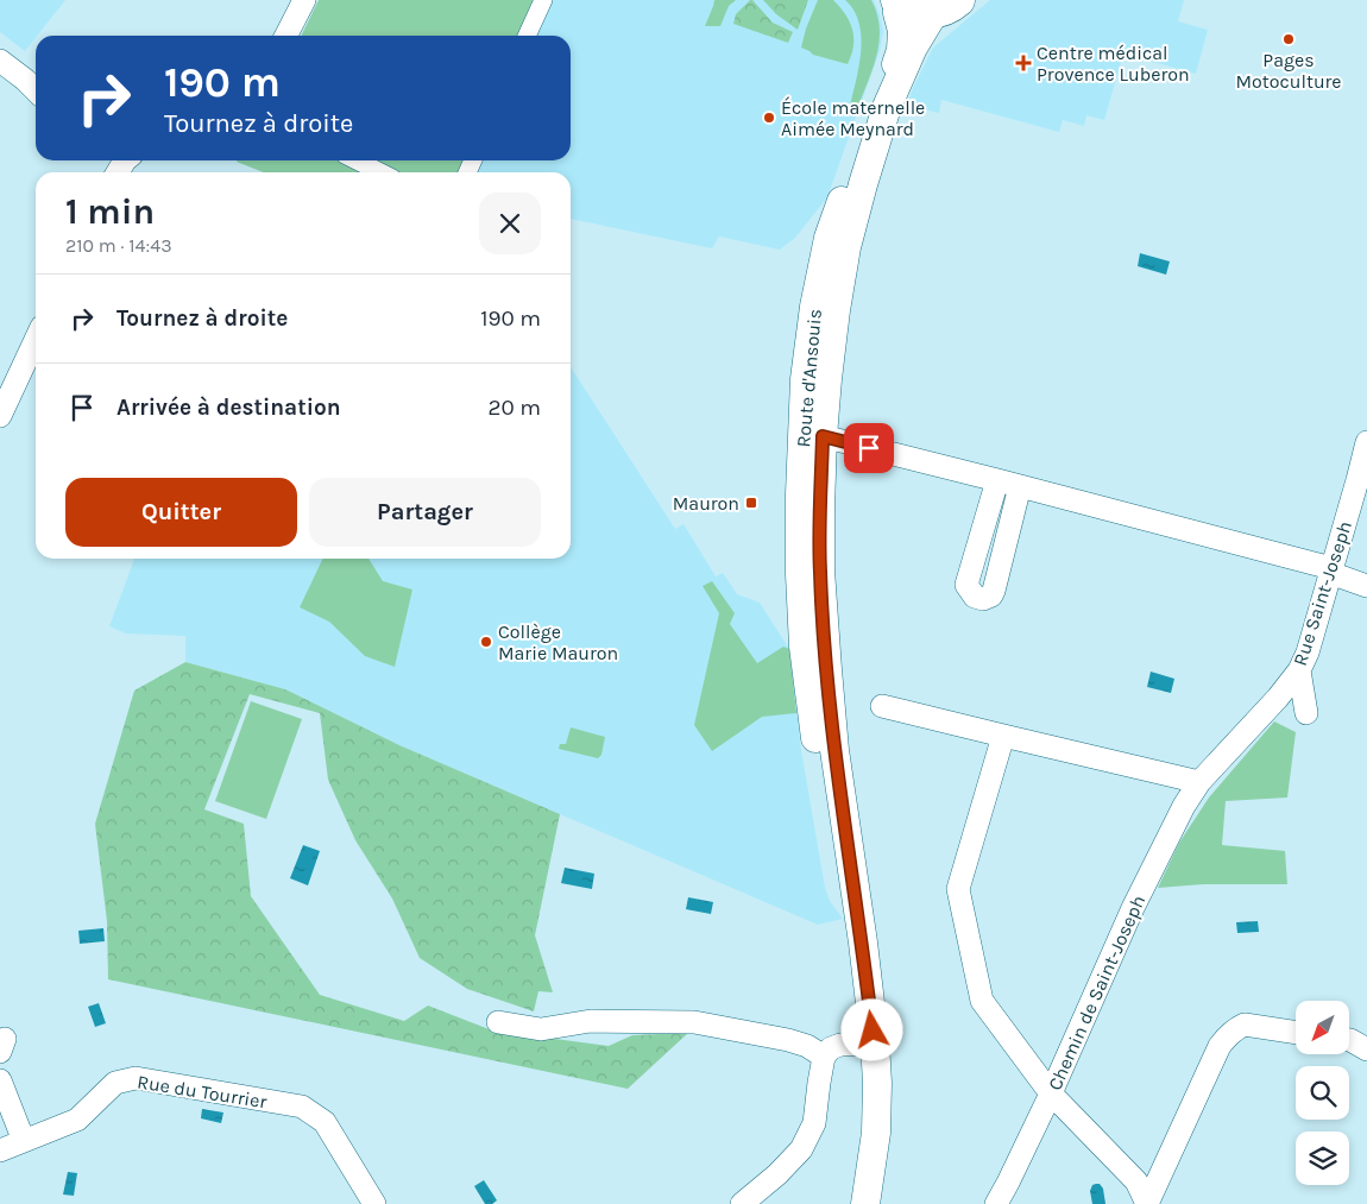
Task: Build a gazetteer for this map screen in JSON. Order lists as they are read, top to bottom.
{
  "streets": {
    "street": [
      "Route d'Ansouis",
      "Rue Saint-Joseph",
      "Chemin de Saint-Joseph",
      "Rue du Tourrier"
    ]
  },
  "crossings": [
    ["Rue Saint-Joseph", "Chemin de Saint-Joseph"]
  ],
  "places": {
    "other": ["Pages Motoculture", "École maternelle Aimée Meynard", "Collège Marie Mauron"],
    "health": ["Centre médical Provence Luberon"],
    "transit": ["Mauron"]
  },
  "north": "bottom left",
  "page": {
    "turn": ["190 m", "Tournez à droite"],
    "heading": ["1 min", "210 m · 14:43"],
    "list": [
      {
        "name": "Tournez à droite",
        "value": "190 m"
      },
      {
        "name": "Arrivée à destination",
        "value": "20 m"
      }
    ],
    "buttons": ["Quitter", "Partager"]
  }
}
